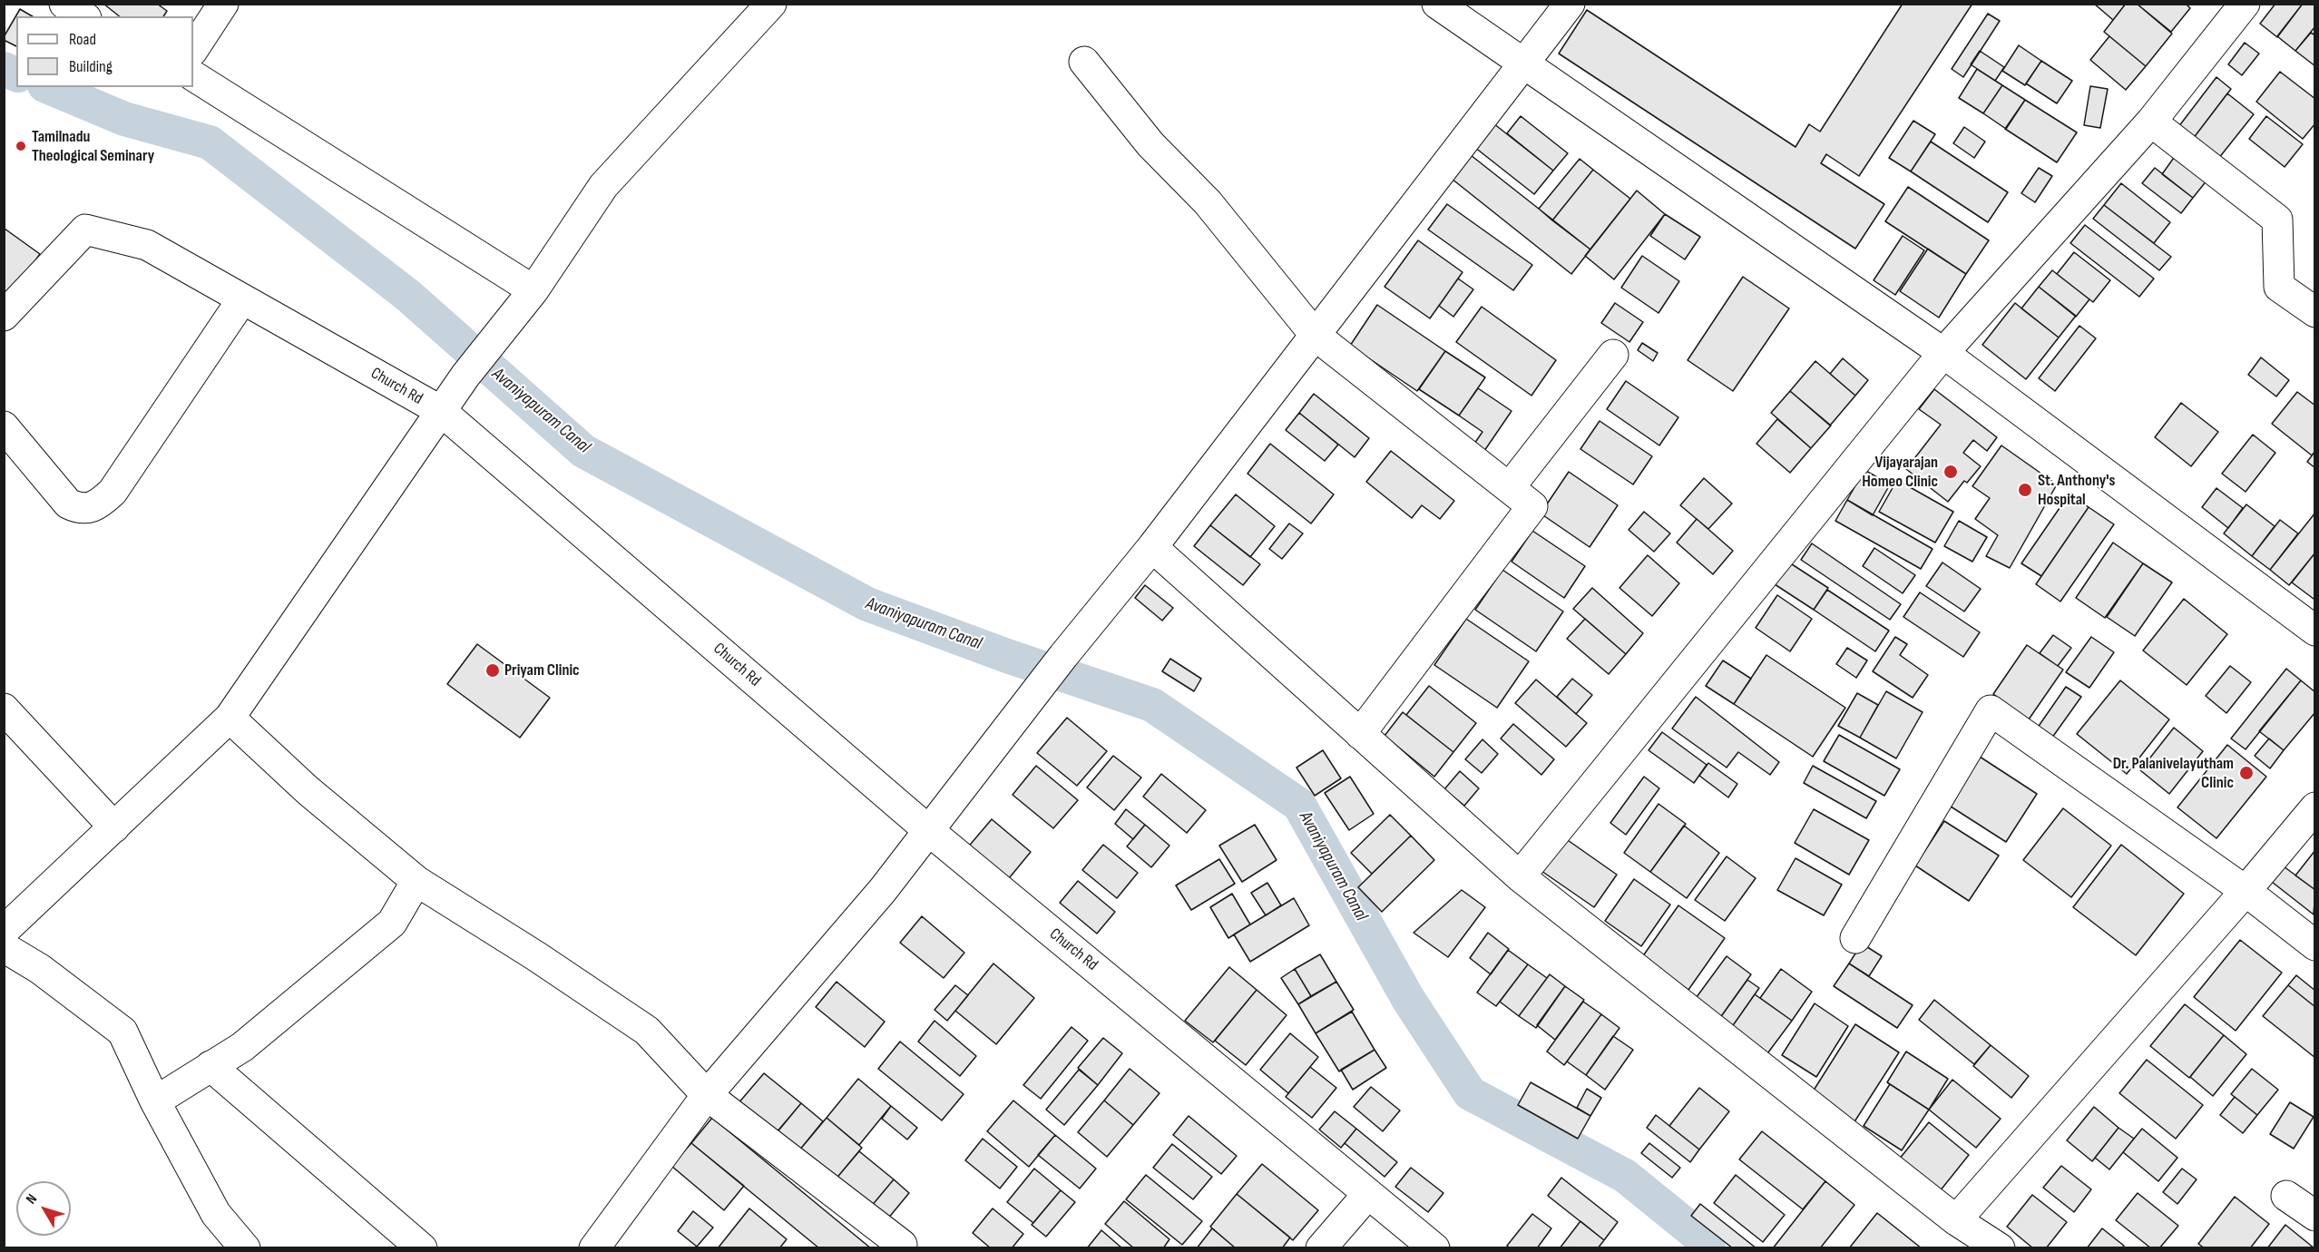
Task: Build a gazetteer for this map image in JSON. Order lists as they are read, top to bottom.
{
  "streets": {
    "street": ["Church Rd"]
  },
  "water": ["Avaniyapuram Canal"],
  "places": [
    "Tamilnadu Theological Seminary",
    "Vijayarajan Homeo Clinic",
    "St. Anthony's Hospital",
    "Priyam Clinic",
    "Dr. Palanivelayutham Clinic"
  ],
  "legend": ["Road", "Building"],
  "north": "top left"
}
